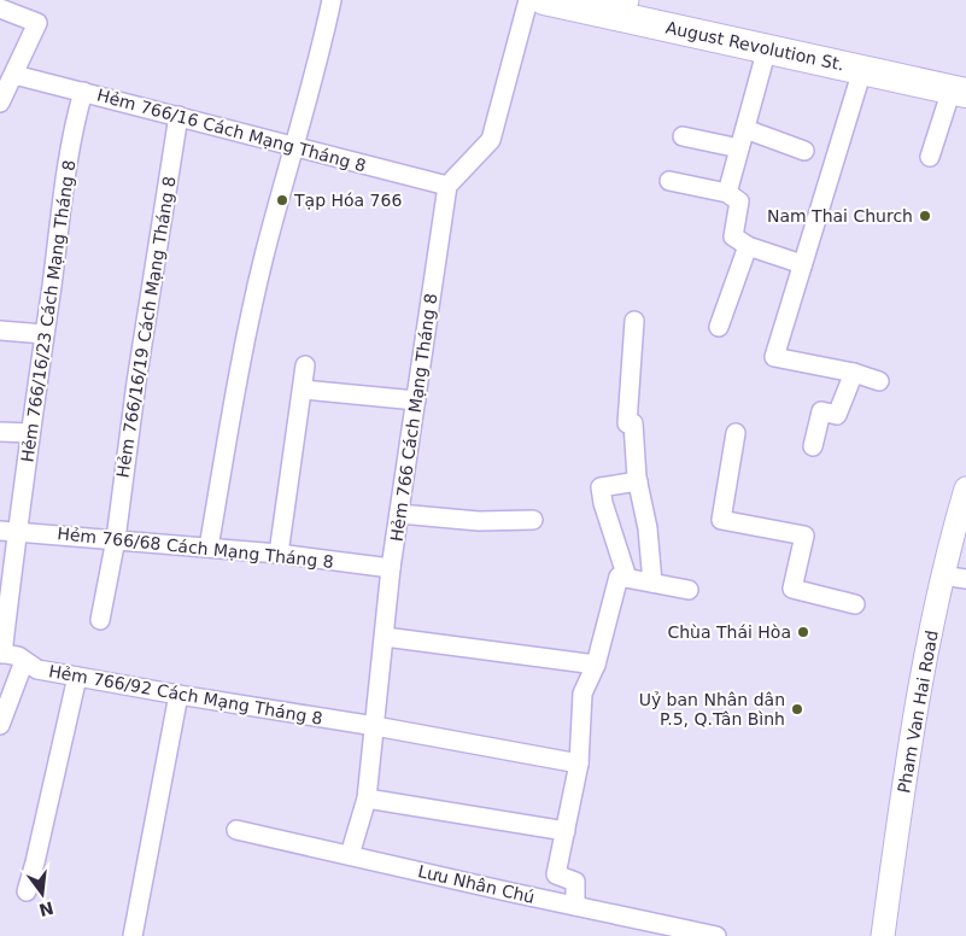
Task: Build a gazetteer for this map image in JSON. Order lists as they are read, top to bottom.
{
  "streets": {
    "main road": ["August Revolution St."],
    "street": [
      "Hẻm 766/16 Cách Mạng Tháng 8",
      "Hẻm 766/16/23 Cách Mạng Tháng 8",
      "Hẻm 766/16/19 Cách Mạng Tháng 8",
      "Hẻm 766 Cách Mạng Tháng 8",
      "Hẻm 766/68 Cách Mạng Tháng 8",
      "Hẻm 766/92 Cách Mạng Tháng 8",
      "Pham Van Hai Road",
      "Lưu Nhân Chú"
    ]
  },
  "crossings": [
    ["Hẻm 766/16 Cách Mạng Tháng 8", "Hẻm 766/16/23 Cách Mạng Tháng 8"],
    ["Hẻm 766/16 Cách Mạng Tháng 8", "Hẻm 766/16/19 Cách Mạng Tháng 8"],
    ["Hẻm 766/16 Cách Mạng Tháng 8", "Hẻm 766 Cách Mạng Tháng 8"],
    ["Hẻm 766/16/23 Cách Mạng Tháng 8", "Hẻm 766/68 Cách Mạng Tháng 8"],
    ["Hẻm 766/16/23 Cách Mạng Tháng 8", "Hẻm 766/92 Cách Mạng Tháng 8"],
    ["Hẻm 766/16/19 Cách Mạng Tháng 8", "Hẻm 766/68 Cách Mạng Tháng 8"],
    ["Hẻm 766 Cách Mạng Tháng 8", "Hẻm 766/68 Cách Mạng Tháng 8"],
    ["Hẻm 766 Cách Mạng Tháng 8", "Hẻm 766/92 Cách Mạng Tháng 8"],
    ["Hẻm 766 Cách Mạng Tháng 8", "Lưu Nhân Chú"]
  ],
  "places": [
    "Tạp Hóa 766",
    "Nam Thai Church",
    "Chùa Thái Hòa",
    "Uỷ ban Nhân dân P.5, Q.Tân Bình"
  ],
  "north": "bottom"
}
